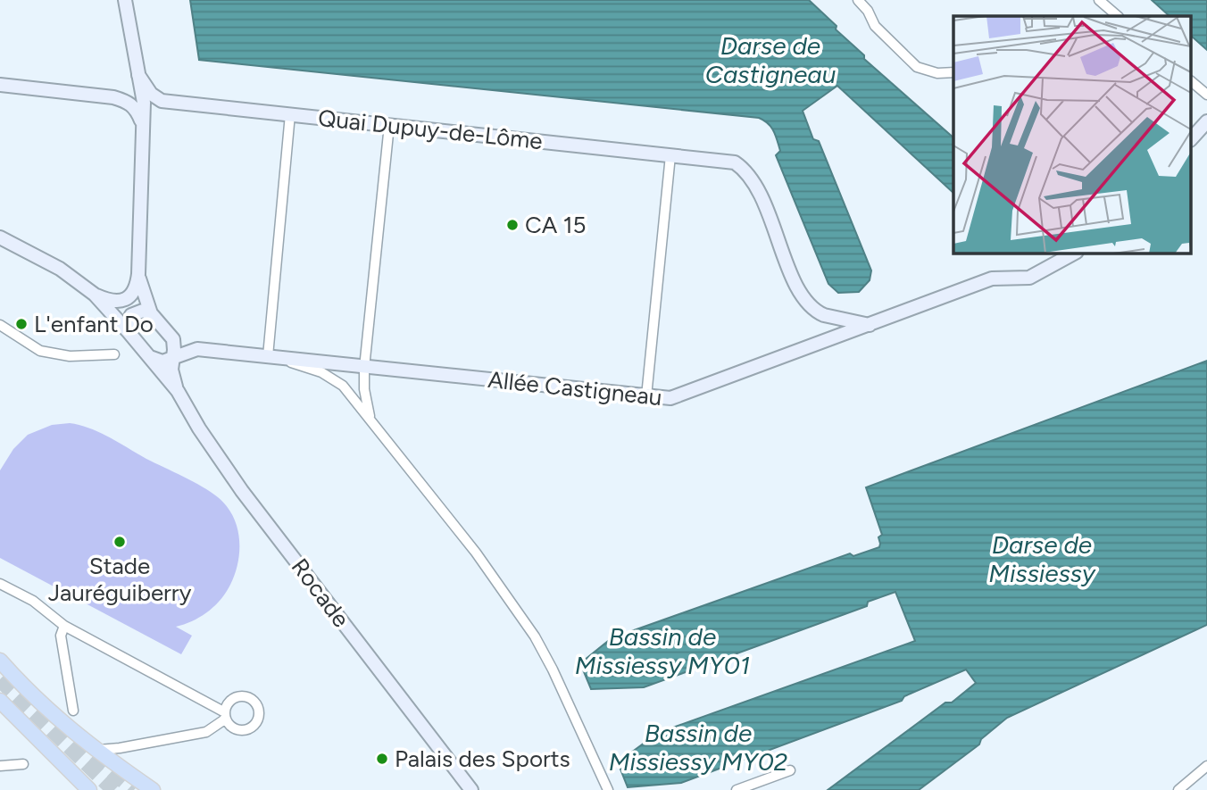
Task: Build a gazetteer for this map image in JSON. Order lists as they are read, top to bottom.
{
  "streets": {
    "street": ["Quai Dupuy-de-Lôme", "Allée Castigneau", "Rocade"]
  },
  "crossings": [
    ["Quai Dupuy-de-Lôme", "Allée Castigneau"]
  ],
  "water": [
    "Darse de Castigneau",
    "Darse de Missiessy",
    "Bassin de Missiessy MY01",
    "Bassin de Missiessy MY02"
  ],
  "places": [
    "CA 15",
    "L'enfant Do",
    "Stade Jauréguiberry",
    "Palais des Sports"
  ]
}
